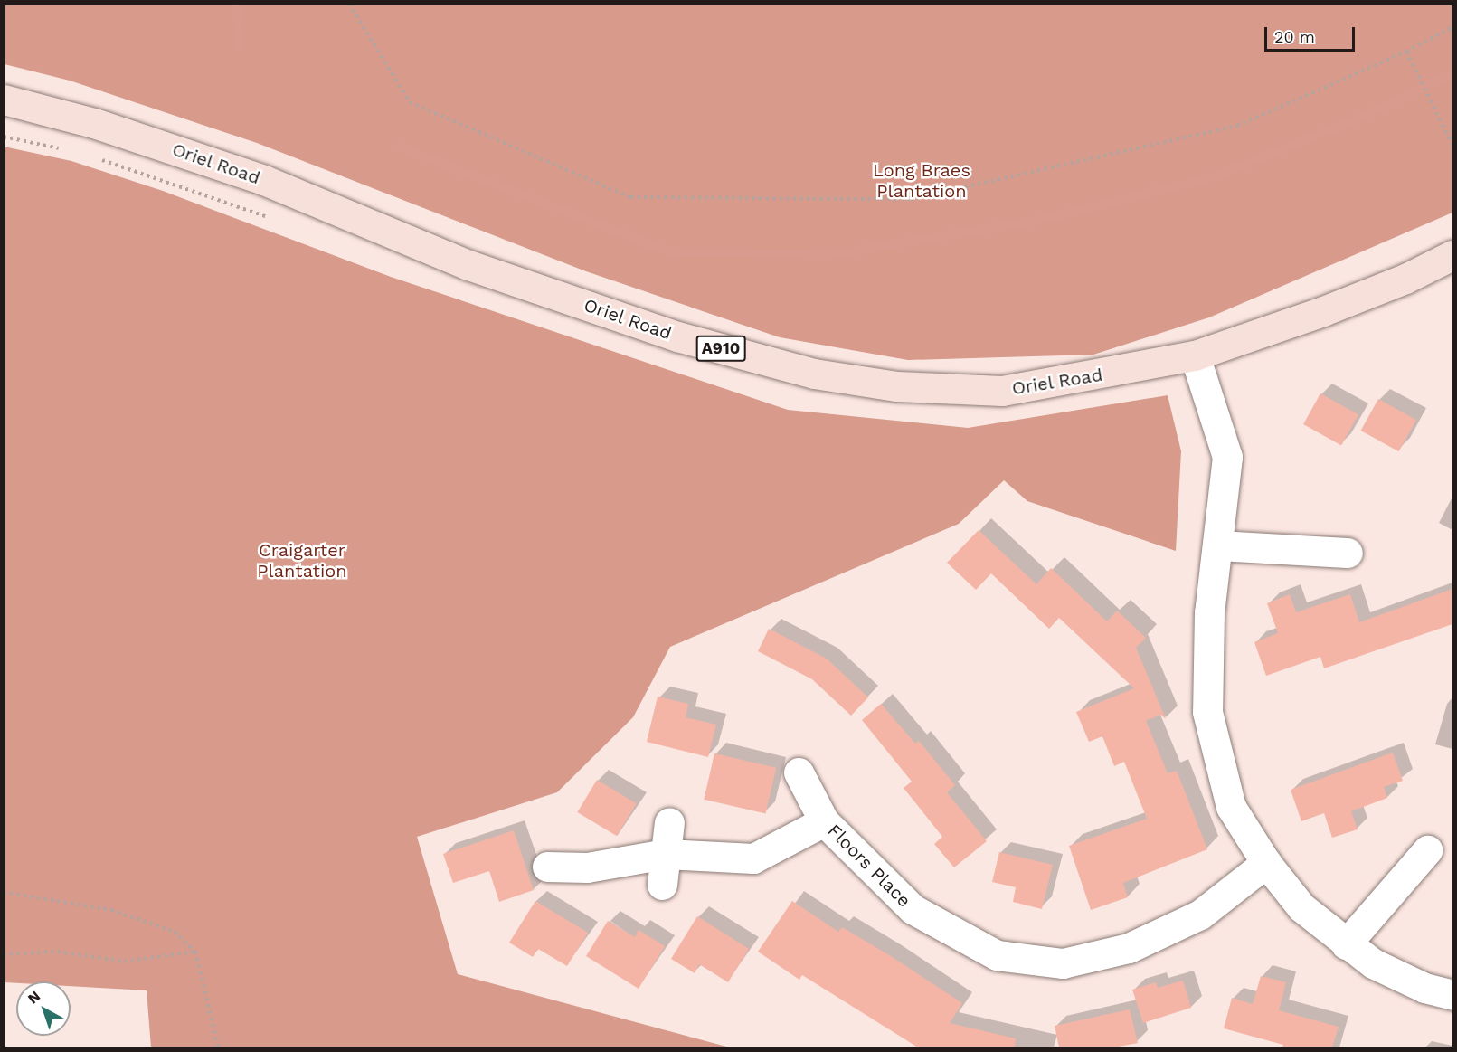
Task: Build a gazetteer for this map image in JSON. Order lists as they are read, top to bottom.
{
  "streets": {
    "main road": ["Oriel Road", "A910"],
    "street": ["Floors Place"]
  },
  "parks": ["Long Braes Plantation", "Craigarter Plantation"],
  "scale_bar": "20 m",
  "north": "top left"
}
